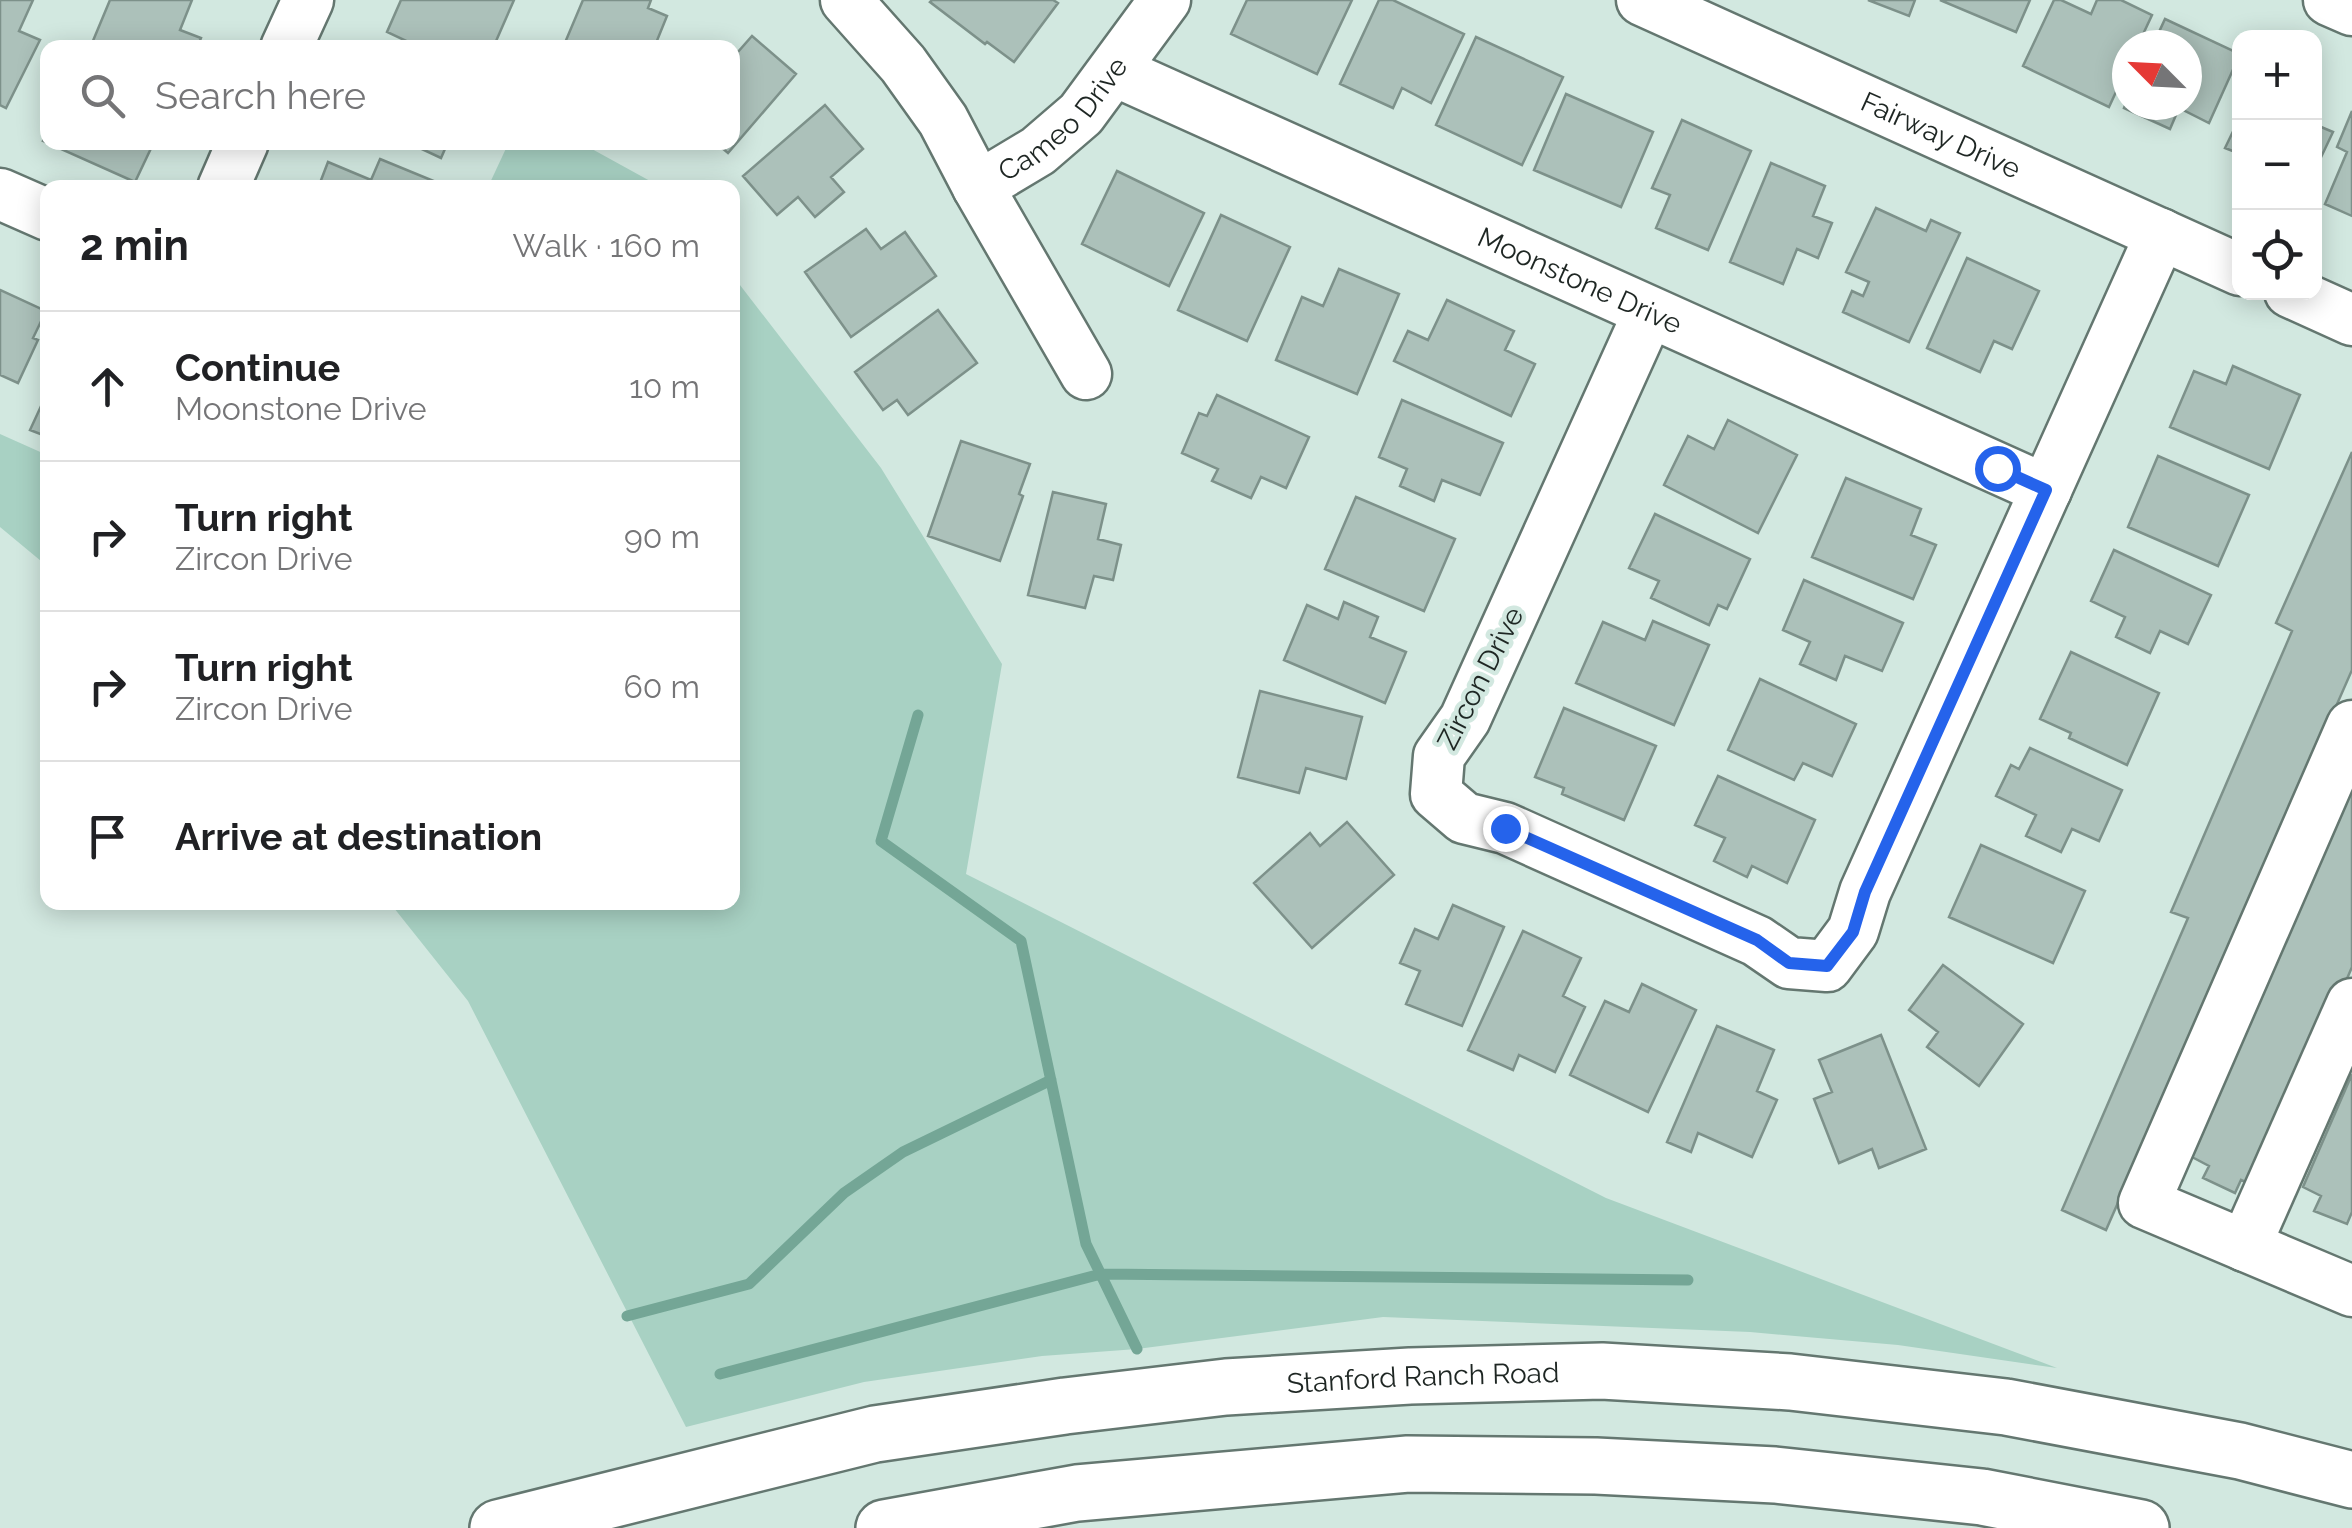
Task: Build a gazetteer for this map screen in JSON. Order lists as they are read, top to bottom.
{
  "streets": {
    "main road": ["Stanford Ranch Road"],
    "street": [
      "Cameo Drive",
      "Fairway Drive",
      "Moonstone Drive",
      "Zircon Drive"
    ]
  },
  "crossings": [
    ["Cameo Drive", "Moonstone Drive"],
    ["Fairway Drive", "Zircon Drive"],
    ["Moonstone Drive", "Zircon Drive"]
  ],
  "north": "top left",
  "page": {
    "map_buttons": ["+", "−"],
    "search": "Search here",
    "heading": ["2 min", "Walk · 160 m"],
    "list": [
      ["Continue", "Moonstone Drive", "10 m"],
      ["Turn right", "Zircon Drive", "90 m"],
      ["Turn right", "Zircon Drive", "60 m"],
      "Arrive at destination"
    ]
  }
}
